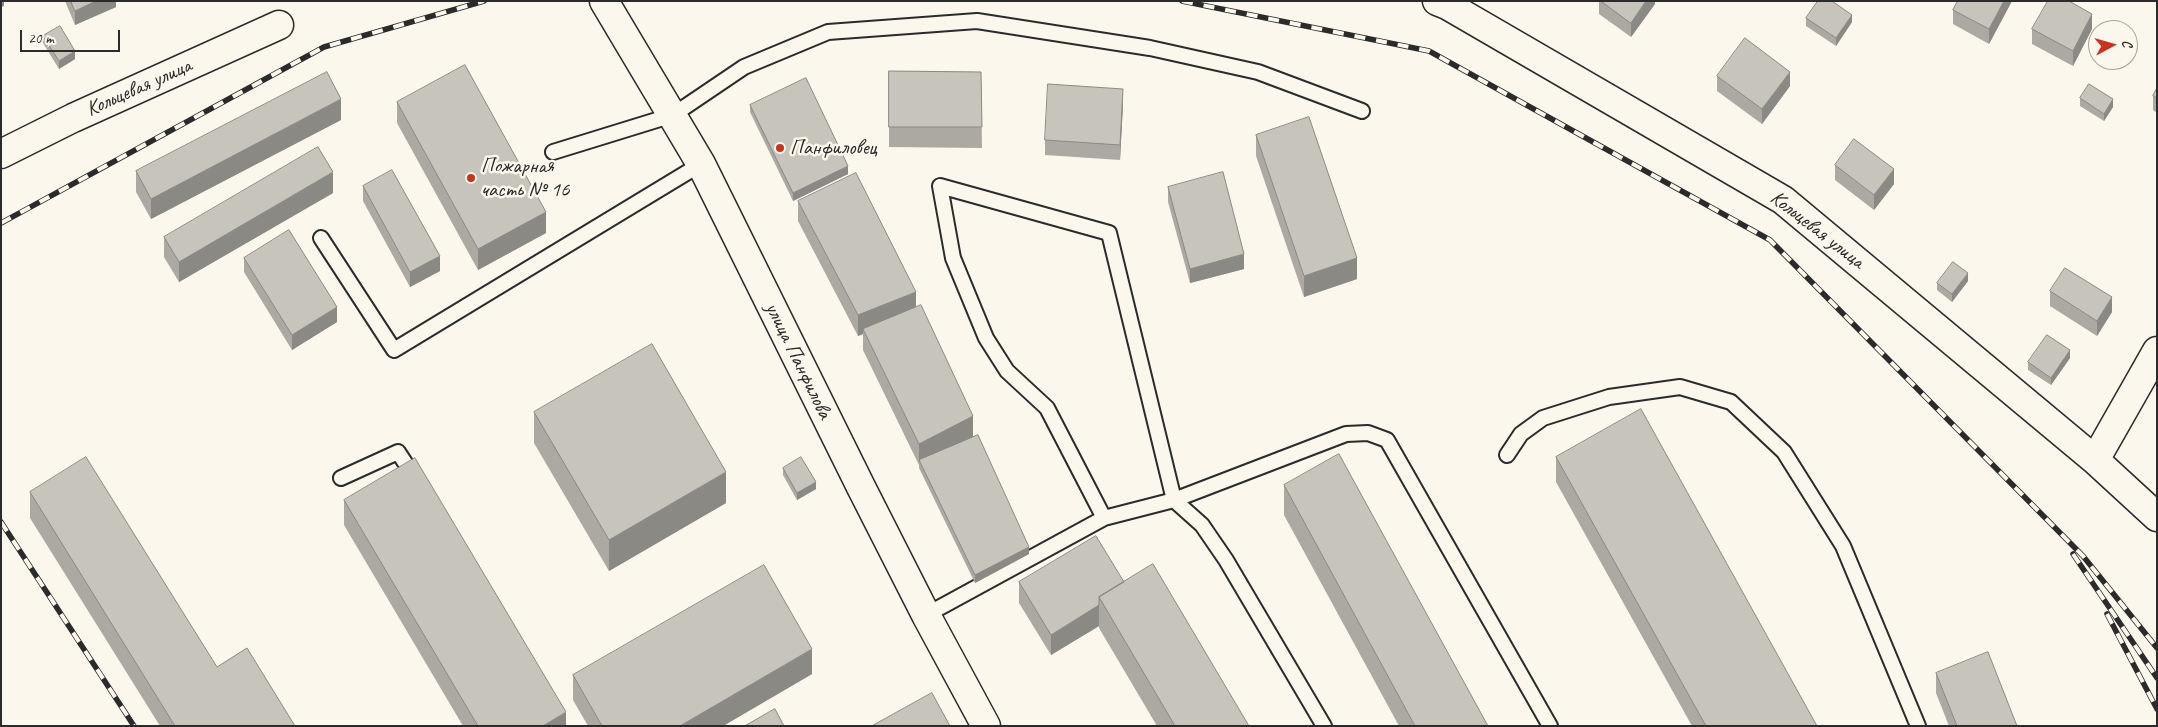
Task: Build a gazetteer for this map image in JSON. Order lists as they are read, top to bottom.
{
  "streets": {
    "street": ["Кольцевая улица", "улица Панфилова"]
  },
  "places": ["Панфиловец", "Пожарная часть № 16"],
  "scale_bar": "20 m",
  "north": "right"
}
